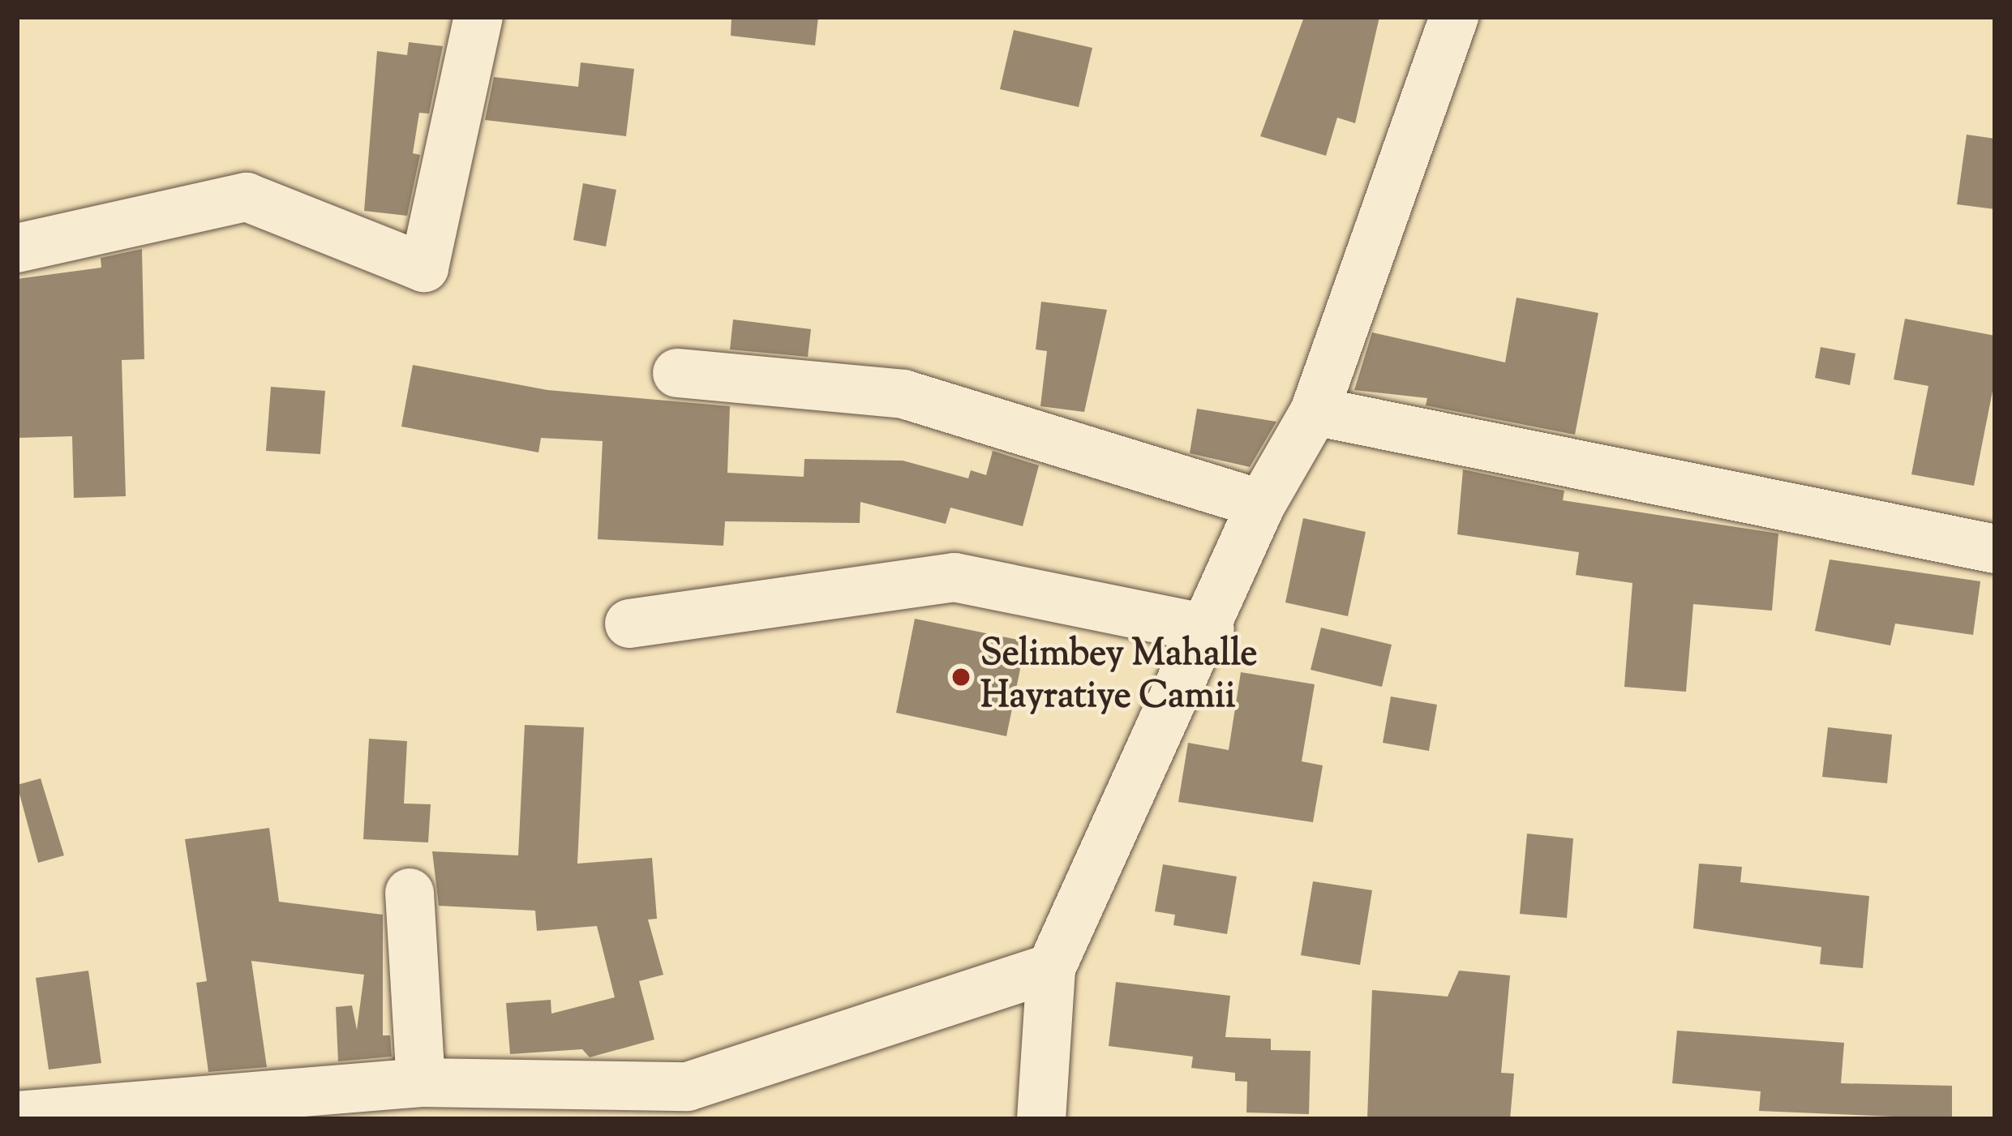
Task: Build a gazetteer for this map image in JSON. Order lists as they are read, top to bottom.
{
  "places": ["Selimbey Mahalle Hayratiye Camii"]
}
